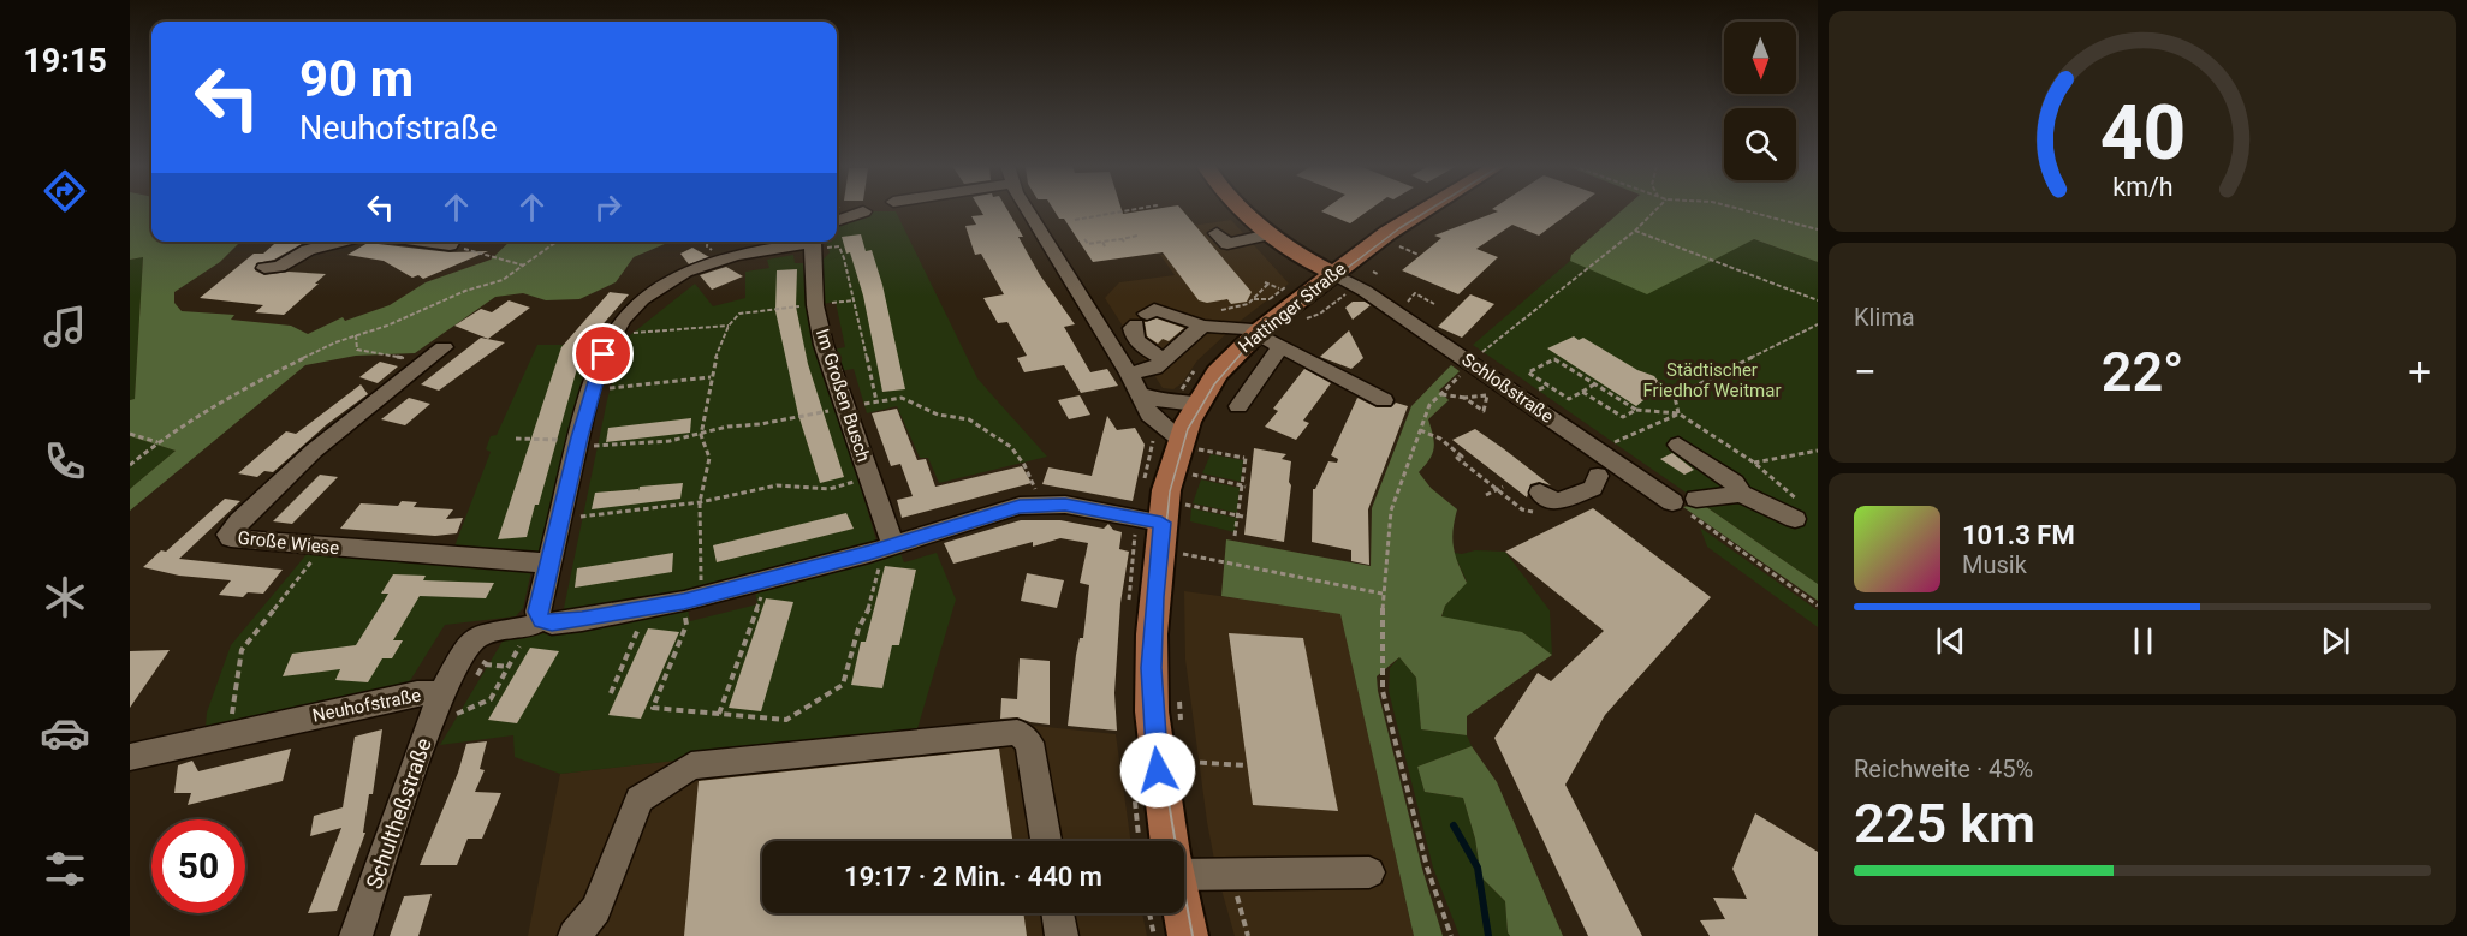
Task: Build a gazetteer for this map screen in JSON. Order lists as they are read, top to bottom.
{
  "streets": {
    "main road": ["Hattinger Straße", "Schloßstraße"],
    "street": [
      "Im Großen Busch",
      "Große Wiese",
      "Neuhofstraße",
      "Schultheßstraße"
    ]
  },
  "crossings": [
    ["Hattinger Straße", "Schloßstraße"],
    ["Hattinger Straße", "Neuhofstraße"],
    ["Im Großen Busch", "Neuhofstraße"],
    ["Neuhofstraße", "Schultheßstraße"]
  ],
  "parks": ["Städtischer Friedhof Weitmar"],
  "north": "bottom",
  "page": {
    "tabs": "19:15",
    "turn": ["90 m", "Neuhofstraße"],
    "tile": [
      "Klima",
      ["Reichweite · 45%", "225 km"]
    ],
    "heat": ["−", "22°", "+"],
    "song": ["101.3 FM", "Musik"],
    "limit": "50",
    "trip": "19:17 · 2 Min. · 440 m",
    "gauge": ["40", "km/h"]
  }
}
